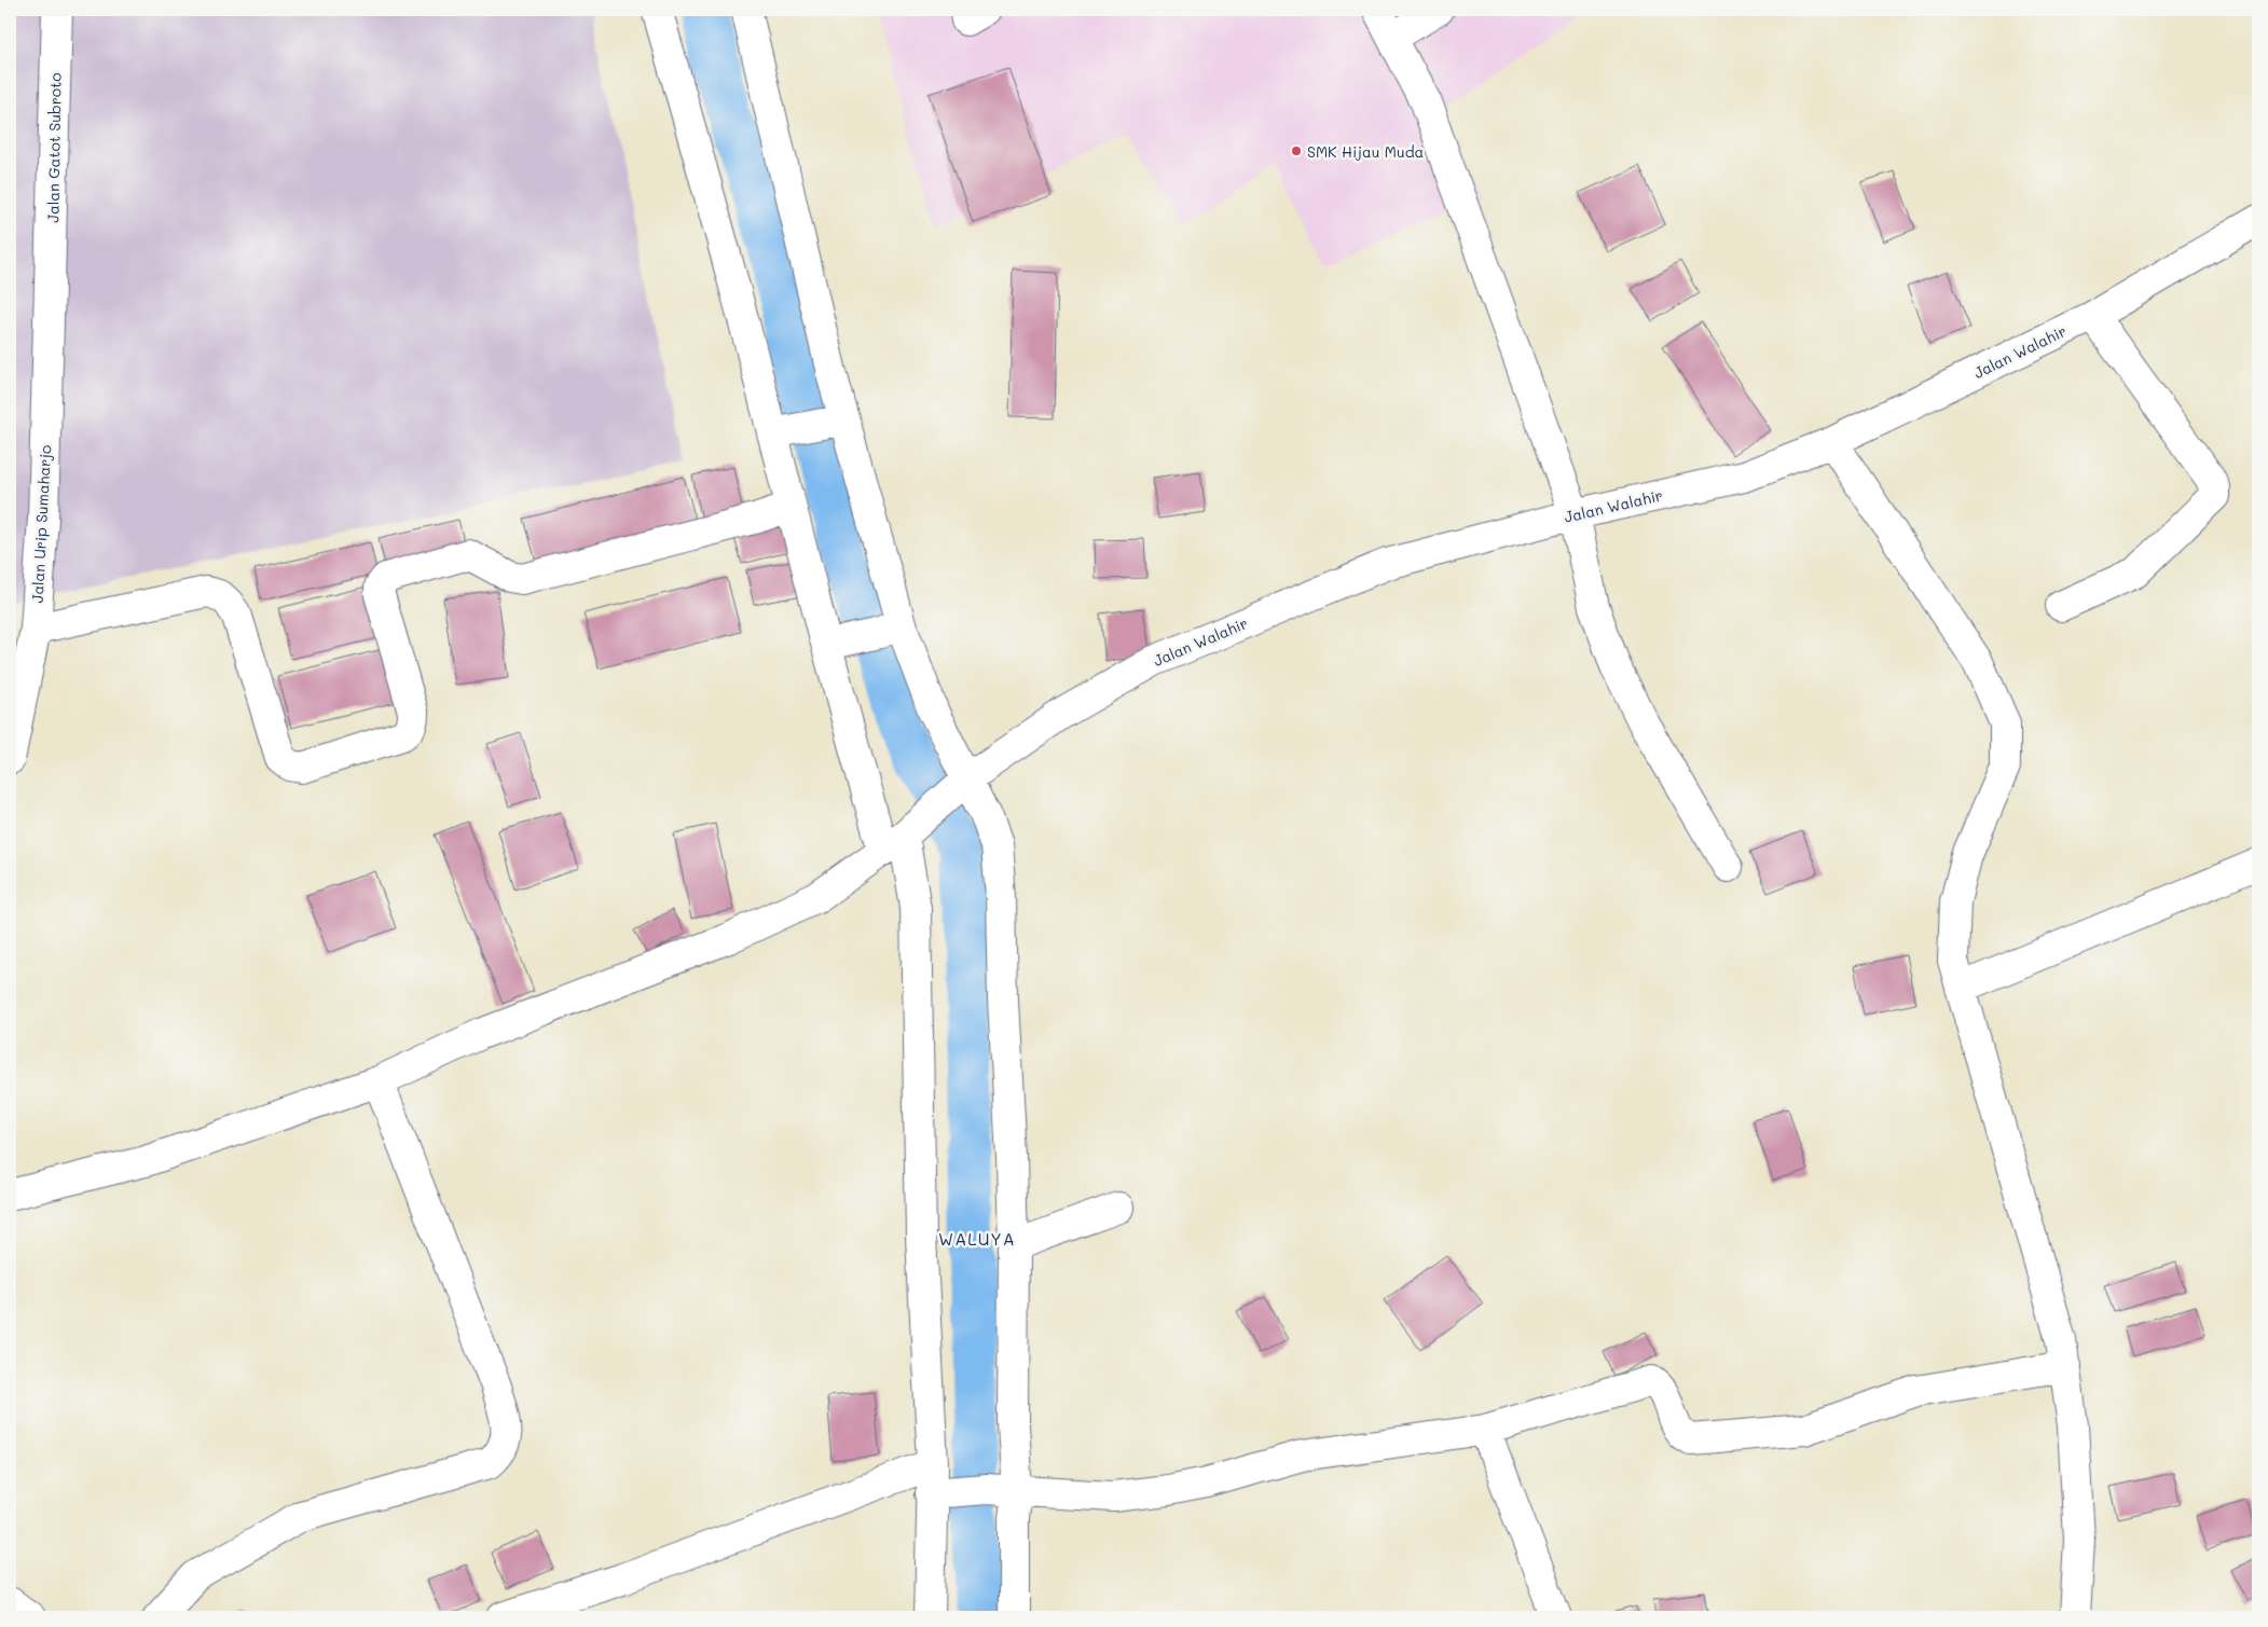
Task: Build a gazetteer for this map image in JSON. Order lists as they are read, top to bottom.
{
  "streets": {
    "main road": ["Jalan Gatot Subroto", "Jalan Walahir", "Jalan Urip Sumaharjo"]
  },
  "crossings": [
    ["Jalan Gatot Subroto", "Jalan Urip Sumaharjo"]
  ],
  "districts": ["WALUYA"],
  "places": ["SMK Hijau Muda"]
}
